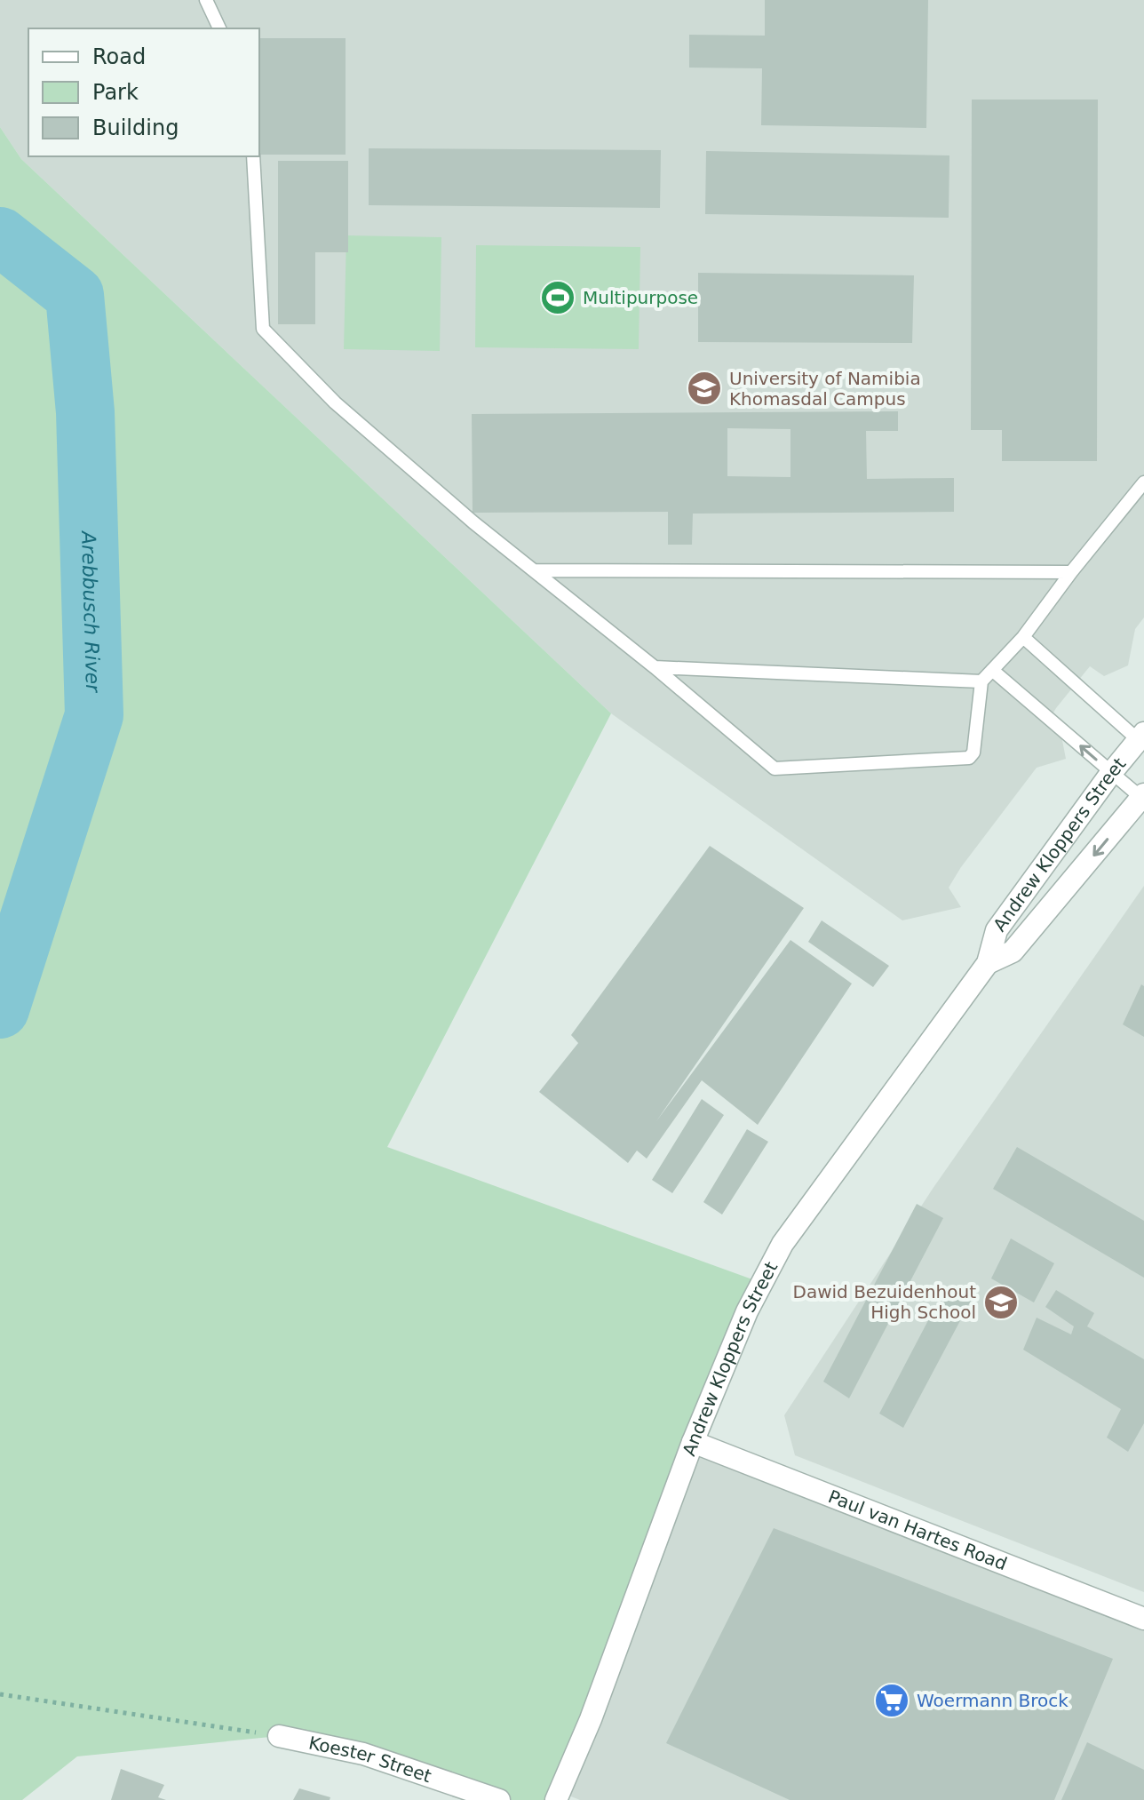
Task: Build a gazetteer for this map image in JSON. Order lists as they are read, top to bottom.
{
  "streets": {
    "street": ["Andrew Kloppers Street", "Paul van Hartes Road", "Koester Street"]
  },
  "crossings": [
    ["Andrew Kloppers Street", "Paul van Hartes Road"]
  ],
  "water": ["Arebbusch River"],
  "places": {
    "sports": ["Multipurpose"],
    "school or university": ["University of Namibia Khomasdal Campus", "Dawid Bezuidenhout High School"],
    "supermarket": ["Woermann Brock"]
  },
  "legend": ["Road", "Park", "Building"]
}
